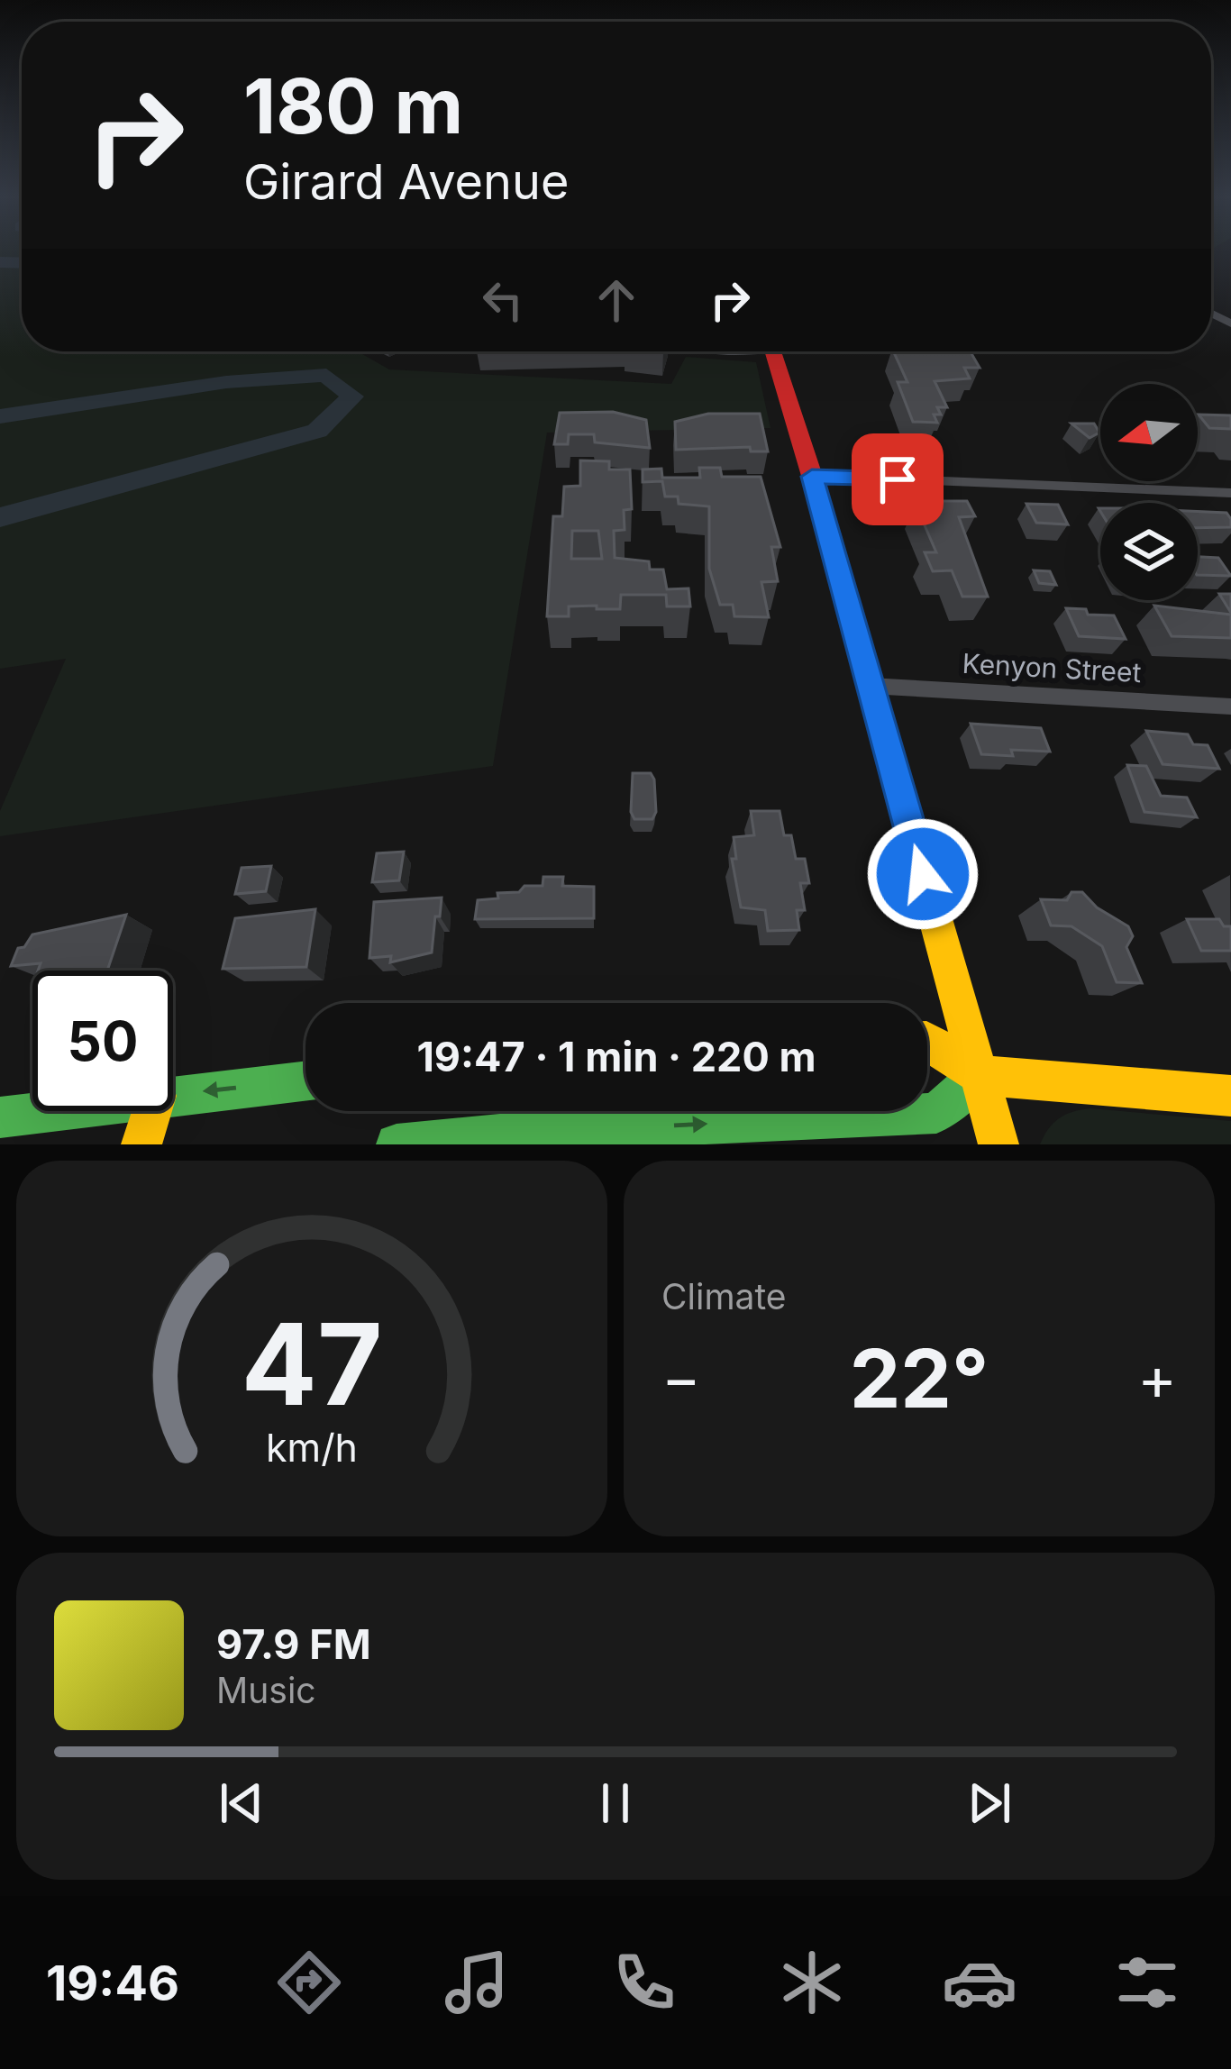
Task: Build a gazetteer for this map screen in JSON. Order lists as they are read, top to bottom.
{
  "streets": {
    "street": ["Kenyon Street"]
  },
  "north": "left",
  "page": {
    "turn": ["180 m", "Girard Avenue"],
    "limit": "50",
    "trip": "19:47 · 1 min · 220 m",
    "tile": "Climate",
    "heat": ["−", "22°", "+"],
    "song": ["97.9 FM", "Music"],
    "tabs": "19:46",
    "gauge": ["47", "km/h"]
  }
}
